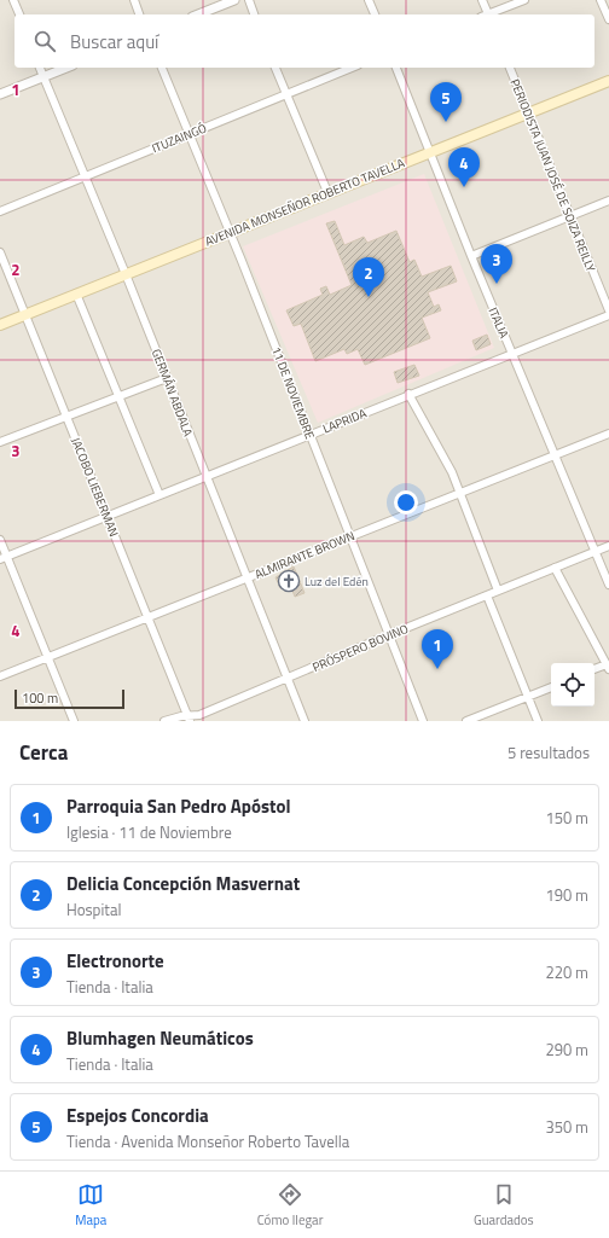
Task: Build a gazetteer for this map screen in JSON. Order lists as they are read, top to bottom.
{
  "streets": {
    "main road": ["AVENIDA MONSEÑOR ROBERTO TAVELLA"],
    "street": [
      "ITUZAINGÓ",
      "PERIODISTA JUAN JOSÉ DE SOIZA REILLY",
      "ITALIA",
      "GERMÁN ABDALA",
      "11 DE NOVIEMBRE",
      "LAPRIDA",
      "JACOBO LIEBERMAN",
      "ALMIRANTE BROWN",
      "PRÓSPERO BOVINO"
    ]
  },
  "crossings": [
    ["ITUZAINGÓ", "GERMÁN ABDALA"],
    ["ITUZAINGÓ", "11 DE NOVIEMBRE"],
    ["PERIODISTA JUAN JOSÉ DE SOIZA REILLY", "AVENIDA MONSEÑOR ROBERTO TAVELLA"],
    ["AVENIDA MONSEÑOR ROBERTO TAVELLA", "ITALIA"],
    ["AVENIDA MONSEÑOR ROBERTO TAVELLA", "GERMÁN ABDALA"],
    ["AVENIDA MONSEÑOR ROBERTO TAVELLA", "11 DE NOVIEMBRE"],
    ["AVENIDA MONSEÑOR ROBERTO TAVELLA", "JACOBO LIEBERMAN"],
    ["ITALIA", "LAPRIDA"],
    ["ITALIA", "ALMIRANTE BROWN"],
    ["ITALIA", "PRÓSPERO BOVINO"],
    ["GERMÁN ABDALA", "LAPRIDA"],
    ["GERMÁN ABDALA", "ALMIRANTE BROWN"],
    ["GERMÁN ABDALA", "PRÓSPERO BOVINO"],
    ["11 DE NOVIEMBRE", "LAPRIDA"],
    ["11 DE NOVIEMBRE", "ALMIRANTE BROWN"],
    ["11 DE NOVIEMBRE", "PRÓSPERO BOVINO"],
    ["LAPRIDA", "JACOBO LIEBERMAN"],
    ["JACOBO LIEBERMAN", "ALMIRANTE BROWN"],
    ["JACOBO LIEBERMAN", "PRÓSPERO BOVINO"]
  ],
  "places": {
    "church": ["Luz del Edén"]
  },
  "scale_bar": "100 m",
  "page": {
    "search": "Buscar aquí",
    "pins": [
      "5",
      "4",
      "3",
      "2",
      "1"
    ],
    "scale": "100 m",
    "heading": ["Cerca", "5 resultados"],
    "list": [
      {
        "mark": "1",
        "name": "Parroquia San Pedro Apóstol",
        "note": "Iglesia · 11 de Noviembre",
        "value": "150 m"
      },
      {
        "mark": "2",
        "name": "Delicia Concepción Masvernat",
        "note": "Hospital",
        "value": "190 m"
      },
      {
        "mark": "3",
        "name": "Electronorte",
        "note": "Tienda · Italia",
        "value": "220 m"
      },
      {
        "mark": "4",
        "name": "Blumhagen Neumáticos",
        "note": "Tienda · Italia",
        "value": "290 m"
      },
      {
        "mark": "5",
        "name": "Espejos Concordia",
        "note": "Tienda · Avenida Monseñor Roberto Tavella",
        "value": "350 m"
      }
    ],
    "nav": ["Mapa", "Cómo llegar", "Guardados"]
  },
  "grid": {
    "rows": [
      "1",
      "2",
      "3",
      "4"
    ]
  }
}
